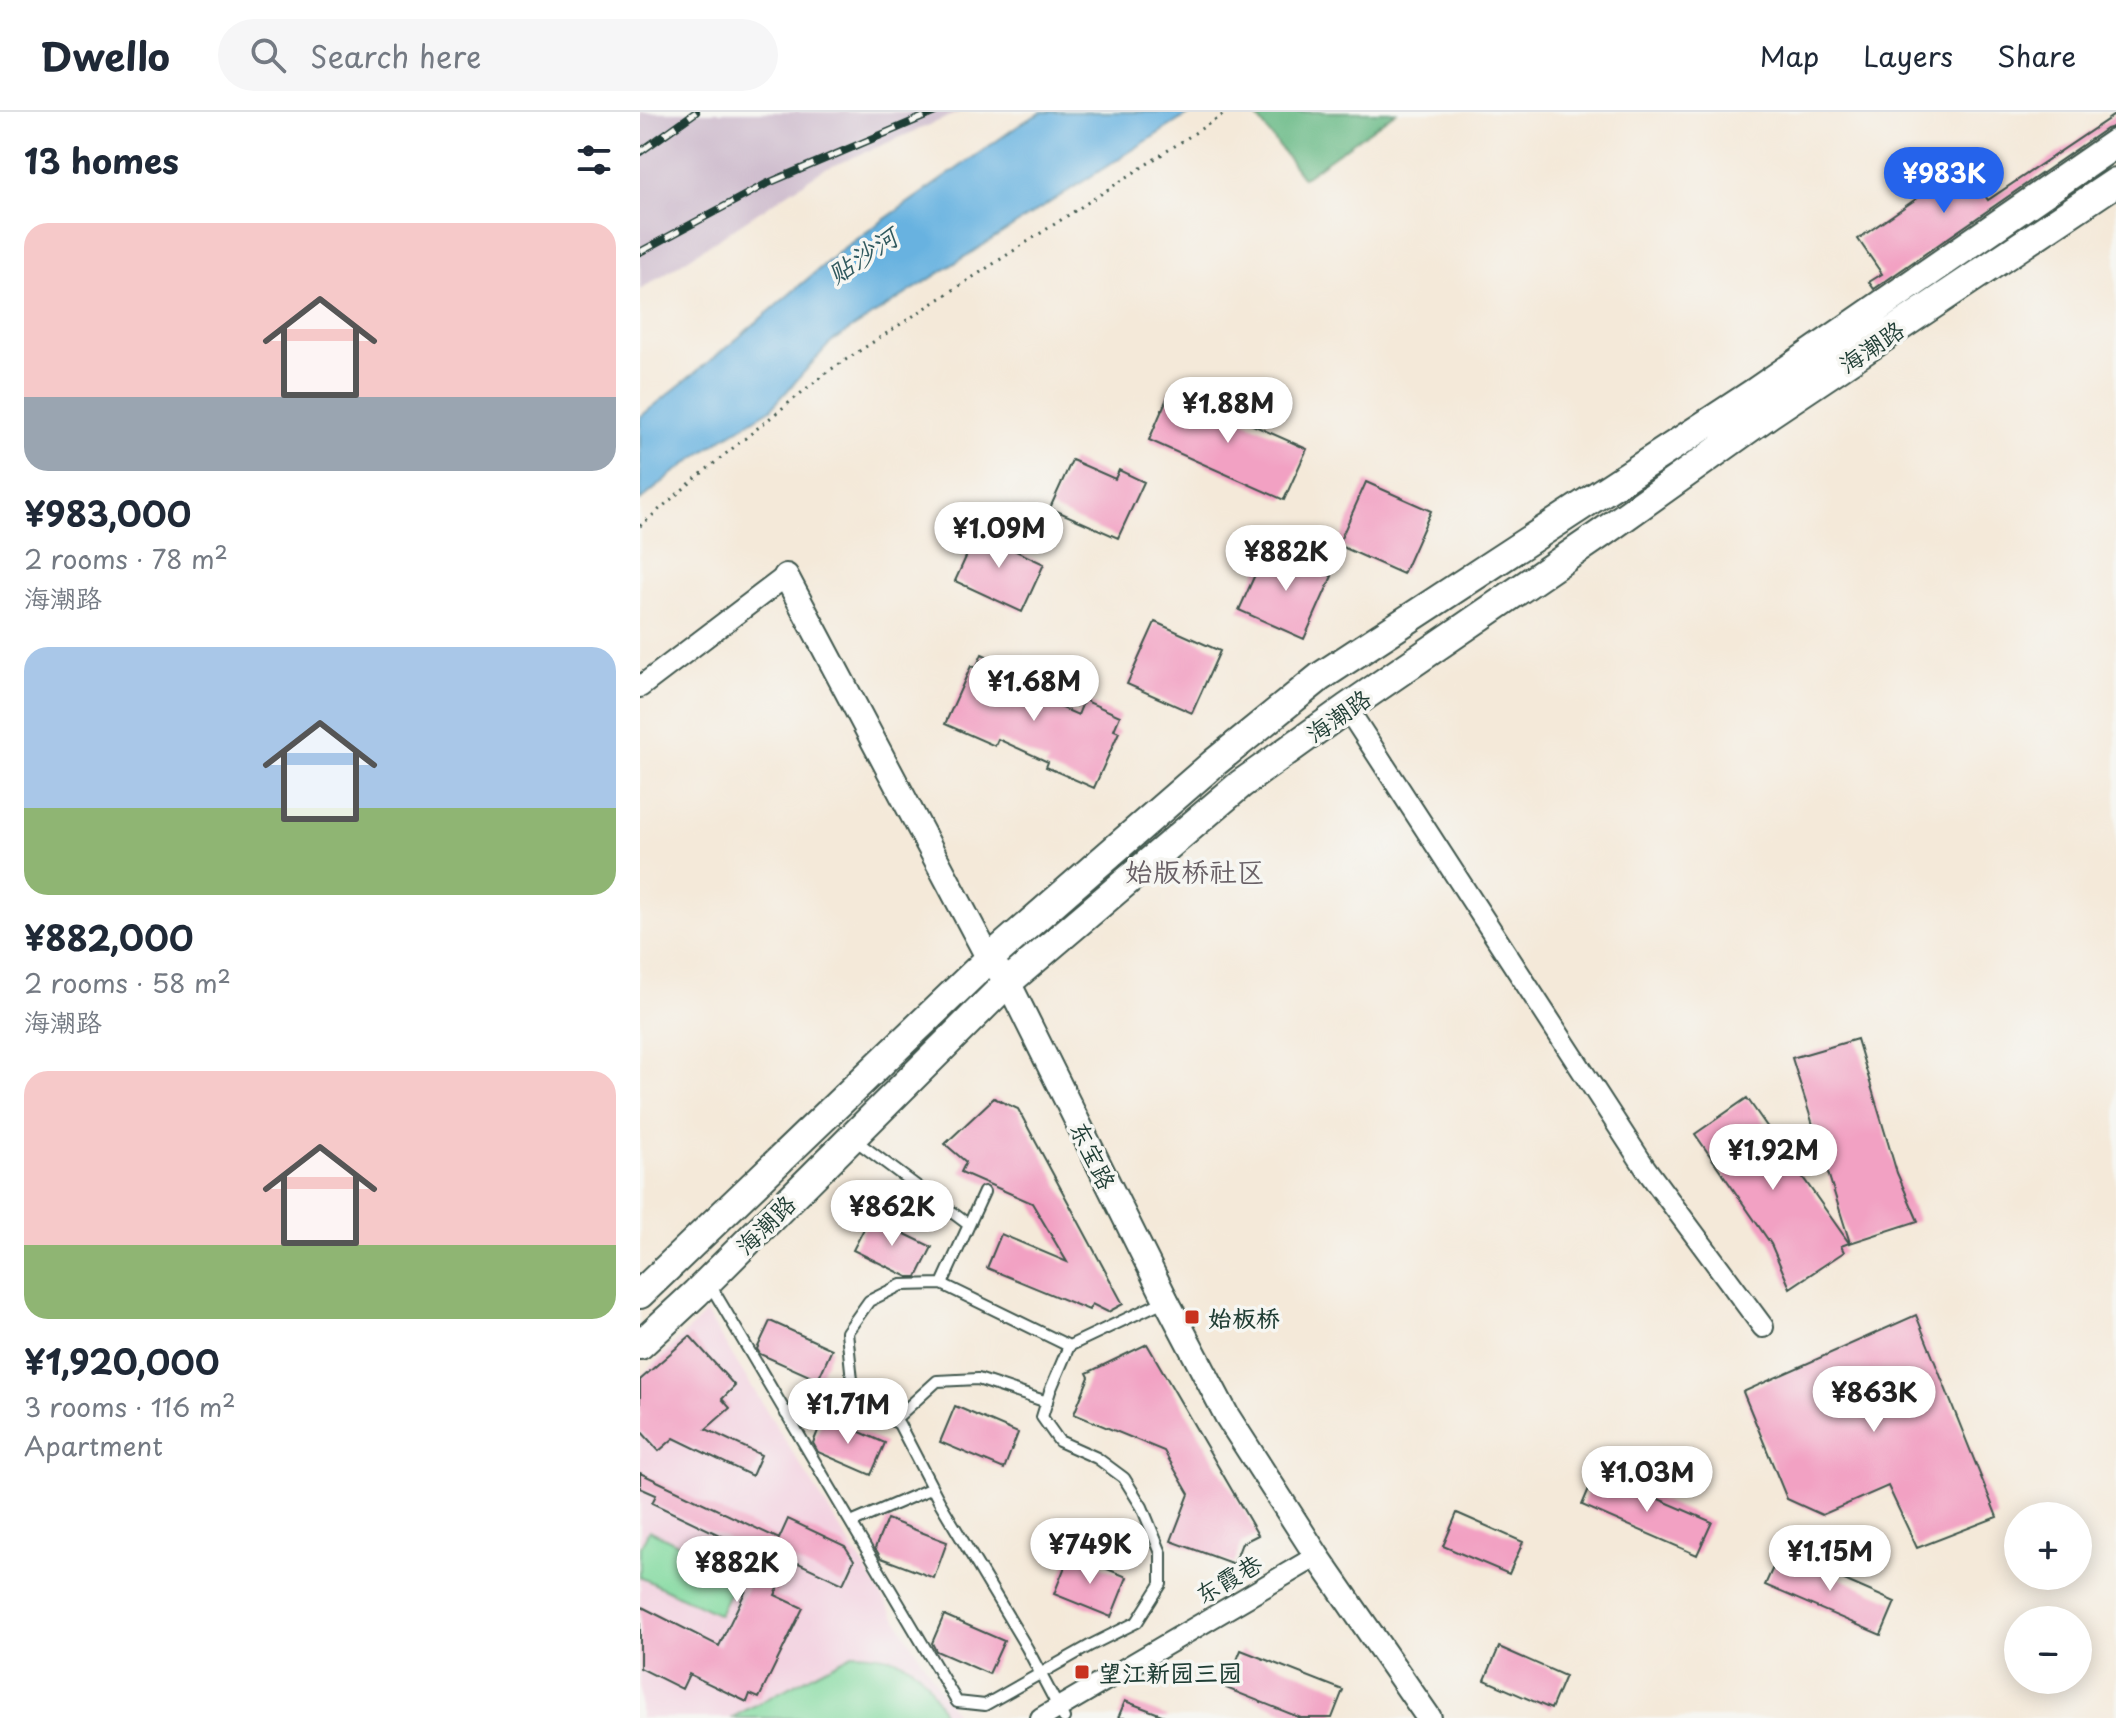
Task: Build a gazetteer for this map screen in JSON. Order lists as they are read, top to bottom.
{
  "streets": {
    "main road": ["海潮路"],
    "street": ["东宝路", "东霞巷"]
  },
  "crossings": [
    ["海潮路", "东宝路"],
    ["东宝路", "东霞巷"]
  ],
  "districts": ["始版桥社区"],
  "water": ["贴沙河"],
  "places": {
    "transit": ["始板桥", "望江新园三园"]
  },
  "page": {
    "header": "Dwello",
    "search": "Search here",
    "nav": ["Map", "Layers", "Share"],
    "heading": "13 homes",
    "price": [
      "¥983K",
      "¥1.88M",
      "¥1.09M",
      "¥882K",
      "¥1.68M",
      "¥1.92M",
      "¥862K",
      "¥863K",
      "¥1.71M",
      "¥1.03M",
      "¥749K",
      "¥1.15M",
      "¥882K"
    ],
    "list": [
      {
        "name": "¥983,000",
        "note": "2 rooms · 78 m² · 海潮路"
      },
      {
        "name": "¥882,000",
        "note": "2 rooms · 58 m² · 海潮路"
      },
      {
        "name": "¥1,920,000",
        "note": "3 rooms · 116 m² · Apartment"
      }
    ],
    "map_buttons": ["+", "−"]
  }
}
